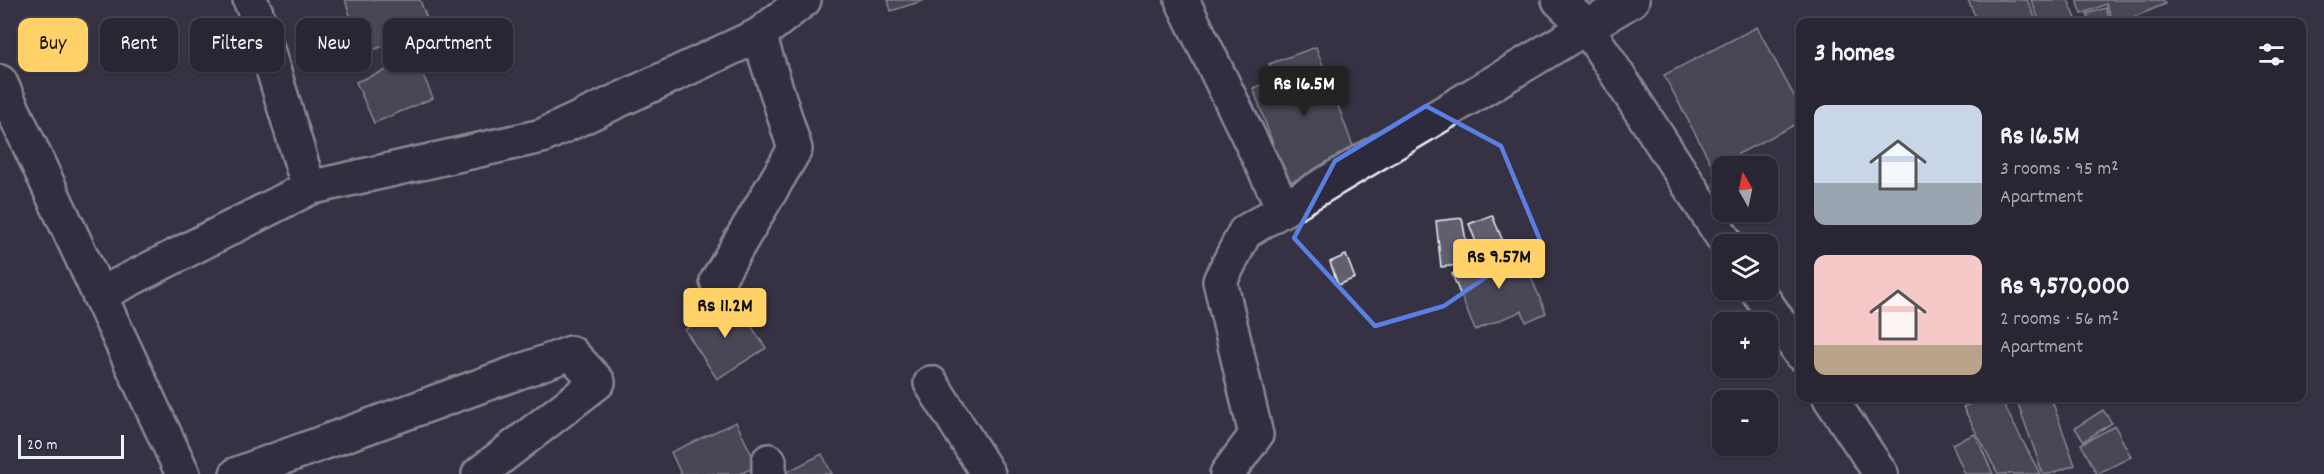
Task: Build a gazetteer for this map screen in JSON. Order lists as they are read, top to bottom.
{
  "scale_bar": "20 m",
  "north": "top",
  "page": {
    "chip": [
      "Buy",
      "Rent",
      "Filters",
      "New",
      "Apartment"
    ],
    "heading": "3 homes",
    "price": ["Rs 16.5M", "Rs 9.57M", "Rs 11.2M"],
    "list": [
      {
        "name": "Rs 16.5M",
        "note": "3 rooms · 95 m² · Apartment"
      },
      {
        "name": "Rs 9,570,000",
        "note": "2 rooms · 56 m² · Apartment"
      }
    ],
    "map_buttons": ["+", "−"],
    "scale": "20 m"
  }
}
